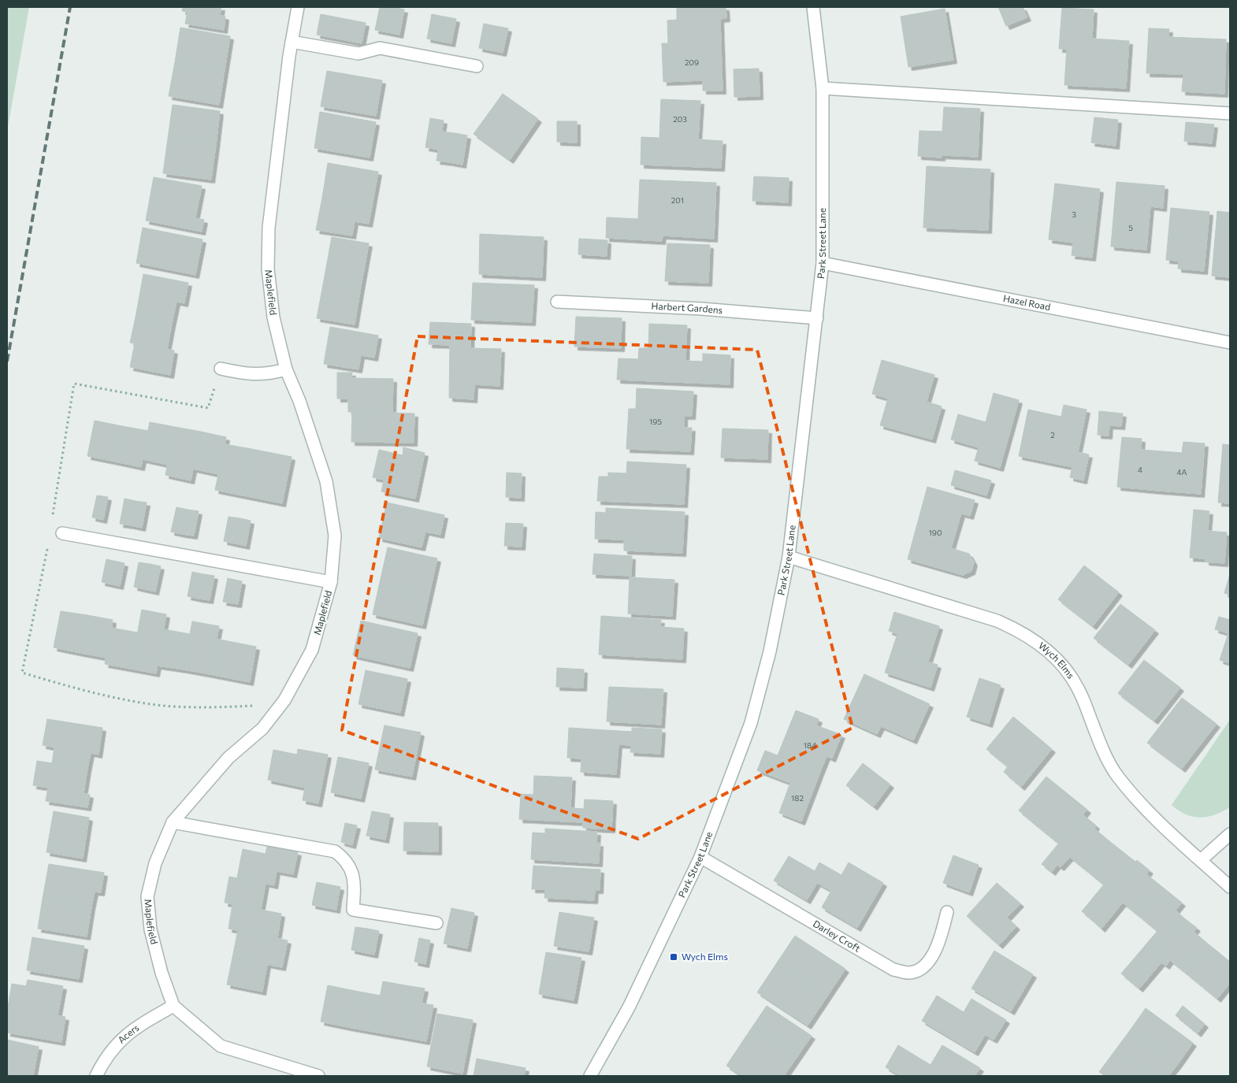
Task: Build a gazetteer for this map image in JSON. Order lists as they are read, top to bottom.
{
  "streets": {
    "street": [
      "Park Street Lane",
      "Maplefield",
      "Hazel Road",
      "Harbert Gardens",
      "Wych Elms",
      "Darley Croft",
      "Acers"
    ]
  },
  "crossings": [
    ["Park Street Lane", "Hazel Road"],
    ["Park Street Lane", "Harbert Gardens"],
    ["Park Street Lane", "Wych Elms"],
    ["Park Street Lane", "Darley Croft"],
    ["Maplefield", "Acers"]
  ],
  "places": {
    "transit": ["Wych Elms"]
  },
  "house_numbers": [
    "209",
    "203",
    "201",
    "3",
    "5",
    "195",
    "2",
    "4",
    "4A",
    "190",
    "184",
    "182"
  ]
}
